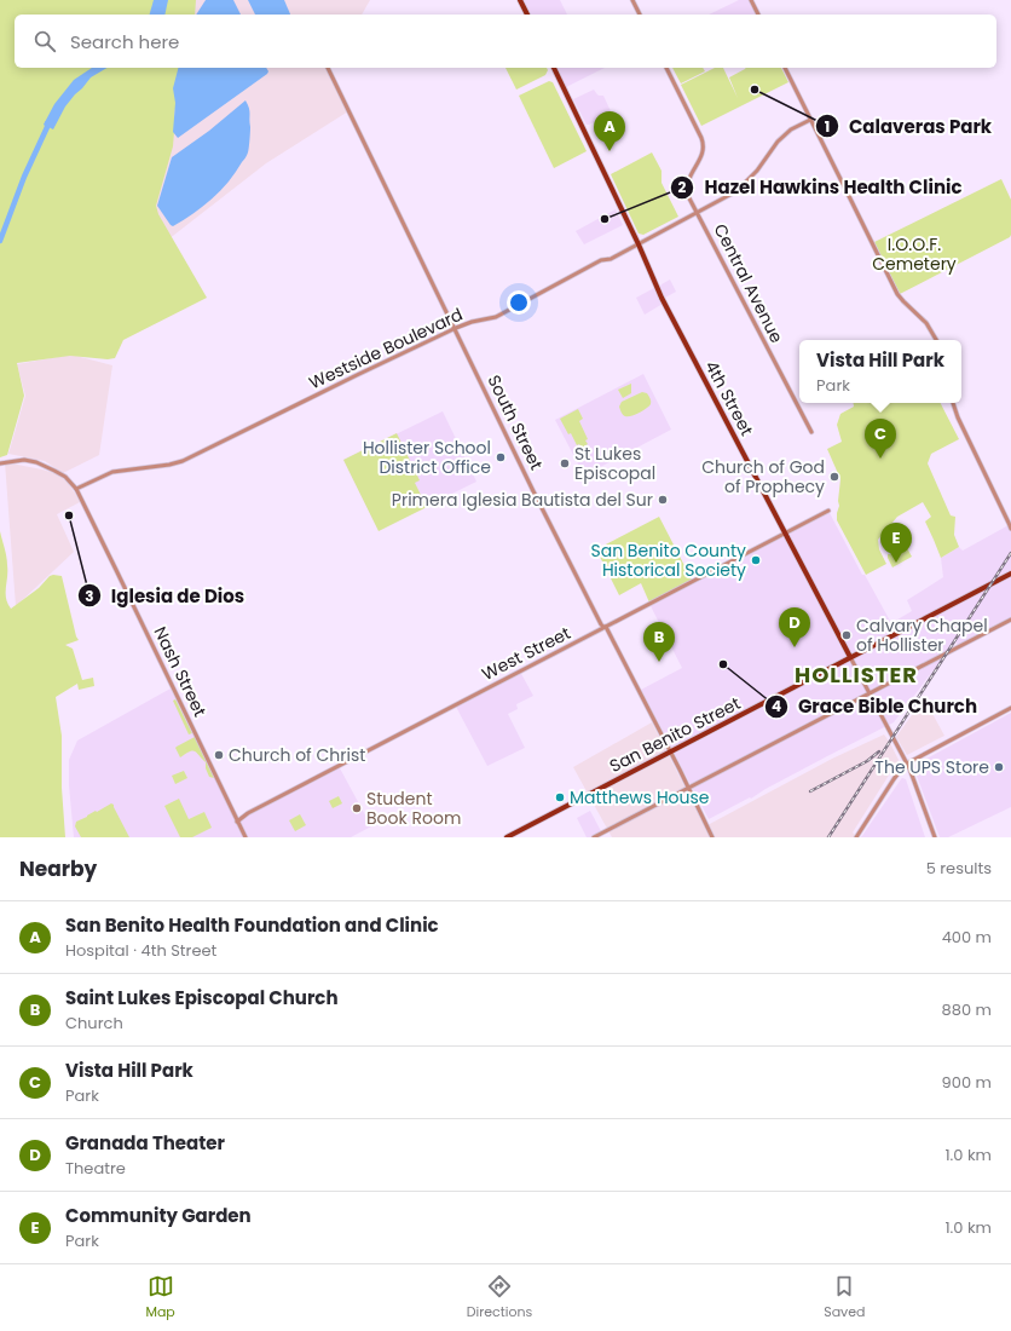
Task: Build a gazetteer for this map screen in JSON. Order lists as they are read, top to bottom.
{
  "streets": {
    "main road": ["4th Street", "San Benito Street"],
    "street": [
      "Central Avenue",
      "Westside Boulevard",
      "South Street",
      "West Street",
      "Nash Street"
    ]
  },
  "crossings": [
    ["Central Avenue", "Westside Boulevard"],
    ["Westside Boulevard", "4th Street"],
    ["Westside Boulevard", "South Street"],
    ["Westside Boulevard", "Nash Street"],
    ["4th Street", "West Street"],
    ["4th Street", "San Benito Street"],
    ["South Street", "West Street"],
    ["South Street", "San Benito Street"],
    ["West Street", "Nash Street"]
  ],
  "districts": ["HOLLISTER"],
  "parks": ["I.O.O.F. Cemetery"],
  "places": [
    "Calaveras Park",
    "Hazel Hawkins Health Clinic",
    "Hollister School District Office",
    "St Lukes Episcopal",
    "Church of God of Prophecy",
    "Primera Iglesia Bautista del Sur",
    "Iglesia de Dios",
    "San Benito County Historical Society",
    "Calvary Chapel of Hollister",
    "Grace Bible Church",
    "Church of Christ",
    "The UPS Store",
    "Matthews House",
    "Student Book Room"
  ],
  "page": {
    "search": "Search here",
    "pins": [
      "A",
      "C",
      "E",
      "D",
      "B"
    ],
    "popup": ["Vista Hill Park", "Park"],
    "heading": ["Nearby", "5 results"],
    "list": [
      {
        "mark": "A",
        "name": "San Benito Health Foundation and Clinic",
        "note": "Hospital · 4th Street",
        "value": "400 m"
      },
      {
        "mark": "B",
        "name": "Saint Lukes Episcopal Church",
        "note": "Church",
        "value": "880 m"
      },
      {
        "mark": "C",
        "name": "Vista Hill Park",
        "note": "Park",
        "value": "900 m"
      },
      {
        "mark": "D",
        "name": "Granada Theater",
        "note": "Theatre",
        "value": "1.0 km"
      },
      {
        "mark": "E",
        "name": "Community Garden",
        "note": "Park",
        "value": "1.0 km"
      }
    ],
    "nav": ["Map", "Directions", "Saved"]
  }
}
